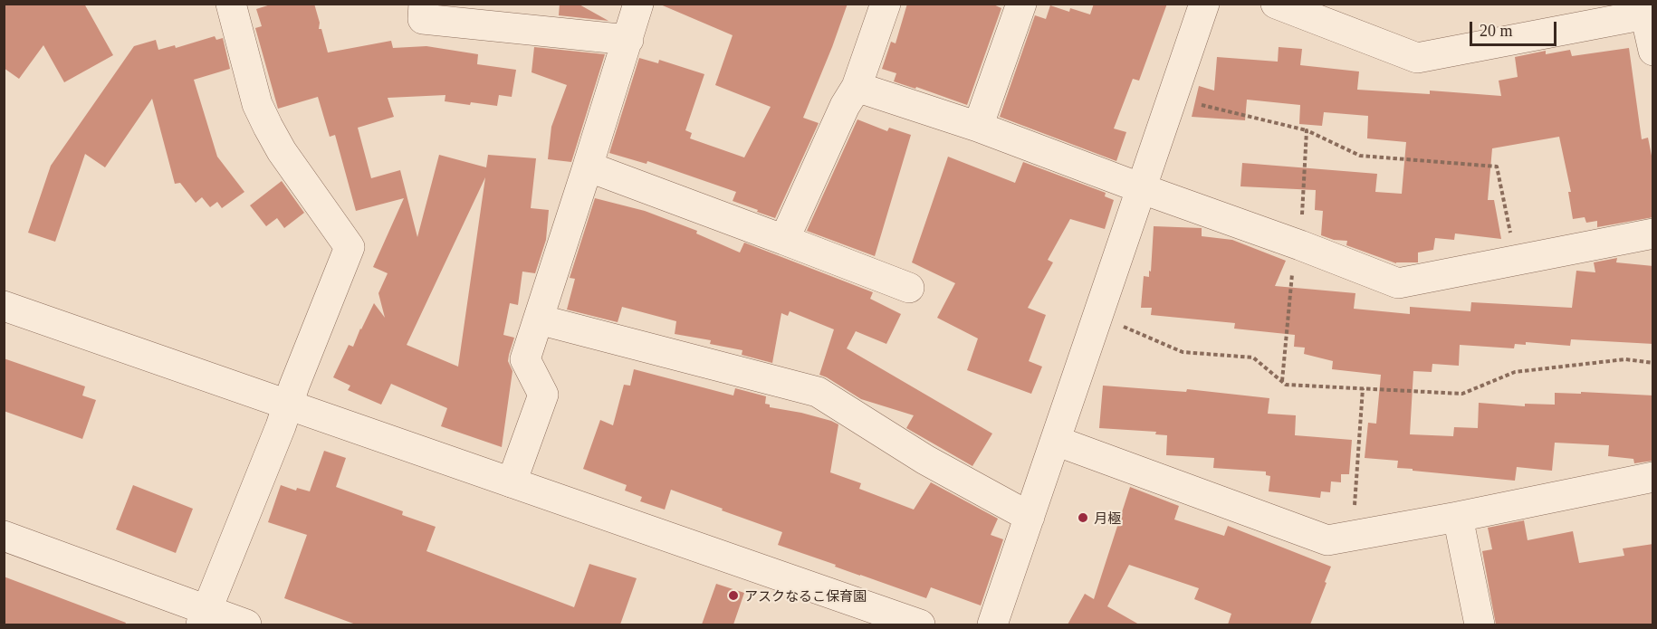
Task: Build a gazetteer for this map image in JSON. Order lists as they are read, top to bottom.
{
  "places": ["月極", "アスクなるこ保育園"],
  "scale_bar": "20 m"
}
